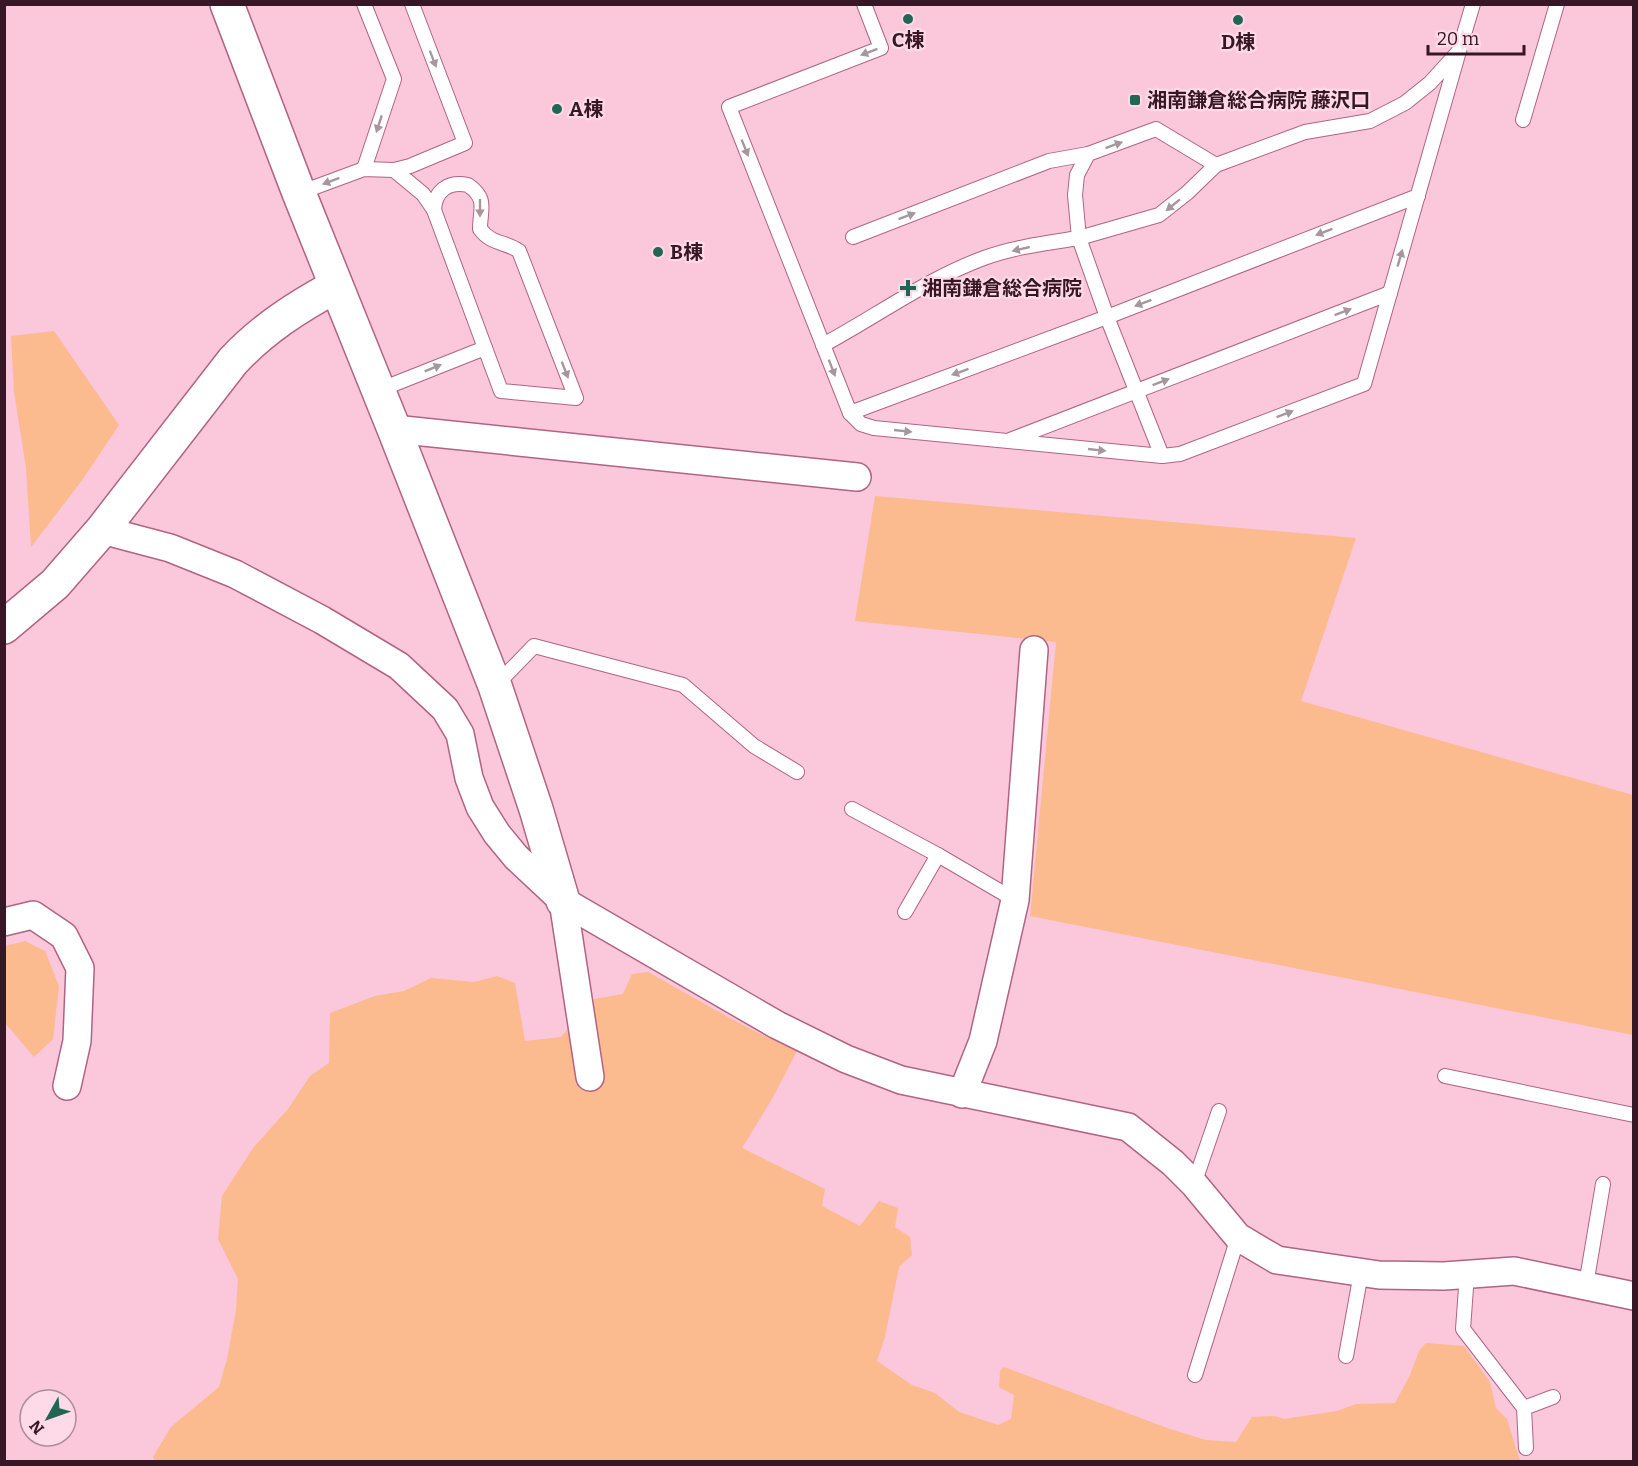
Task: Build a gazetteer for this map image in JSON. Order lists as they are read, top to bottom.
{
  "places": {
    "other": [
      "C棟",
      "D棟",
      "A棟",
      "B棟"
    ],
    "transit": ["湘南鎌倉総合病院 藤沢口"],
    "health": ["湘南鎌倉総合病院"]
  },
  "scale_bar": "20 m",
  "north": "bottom left"
}
